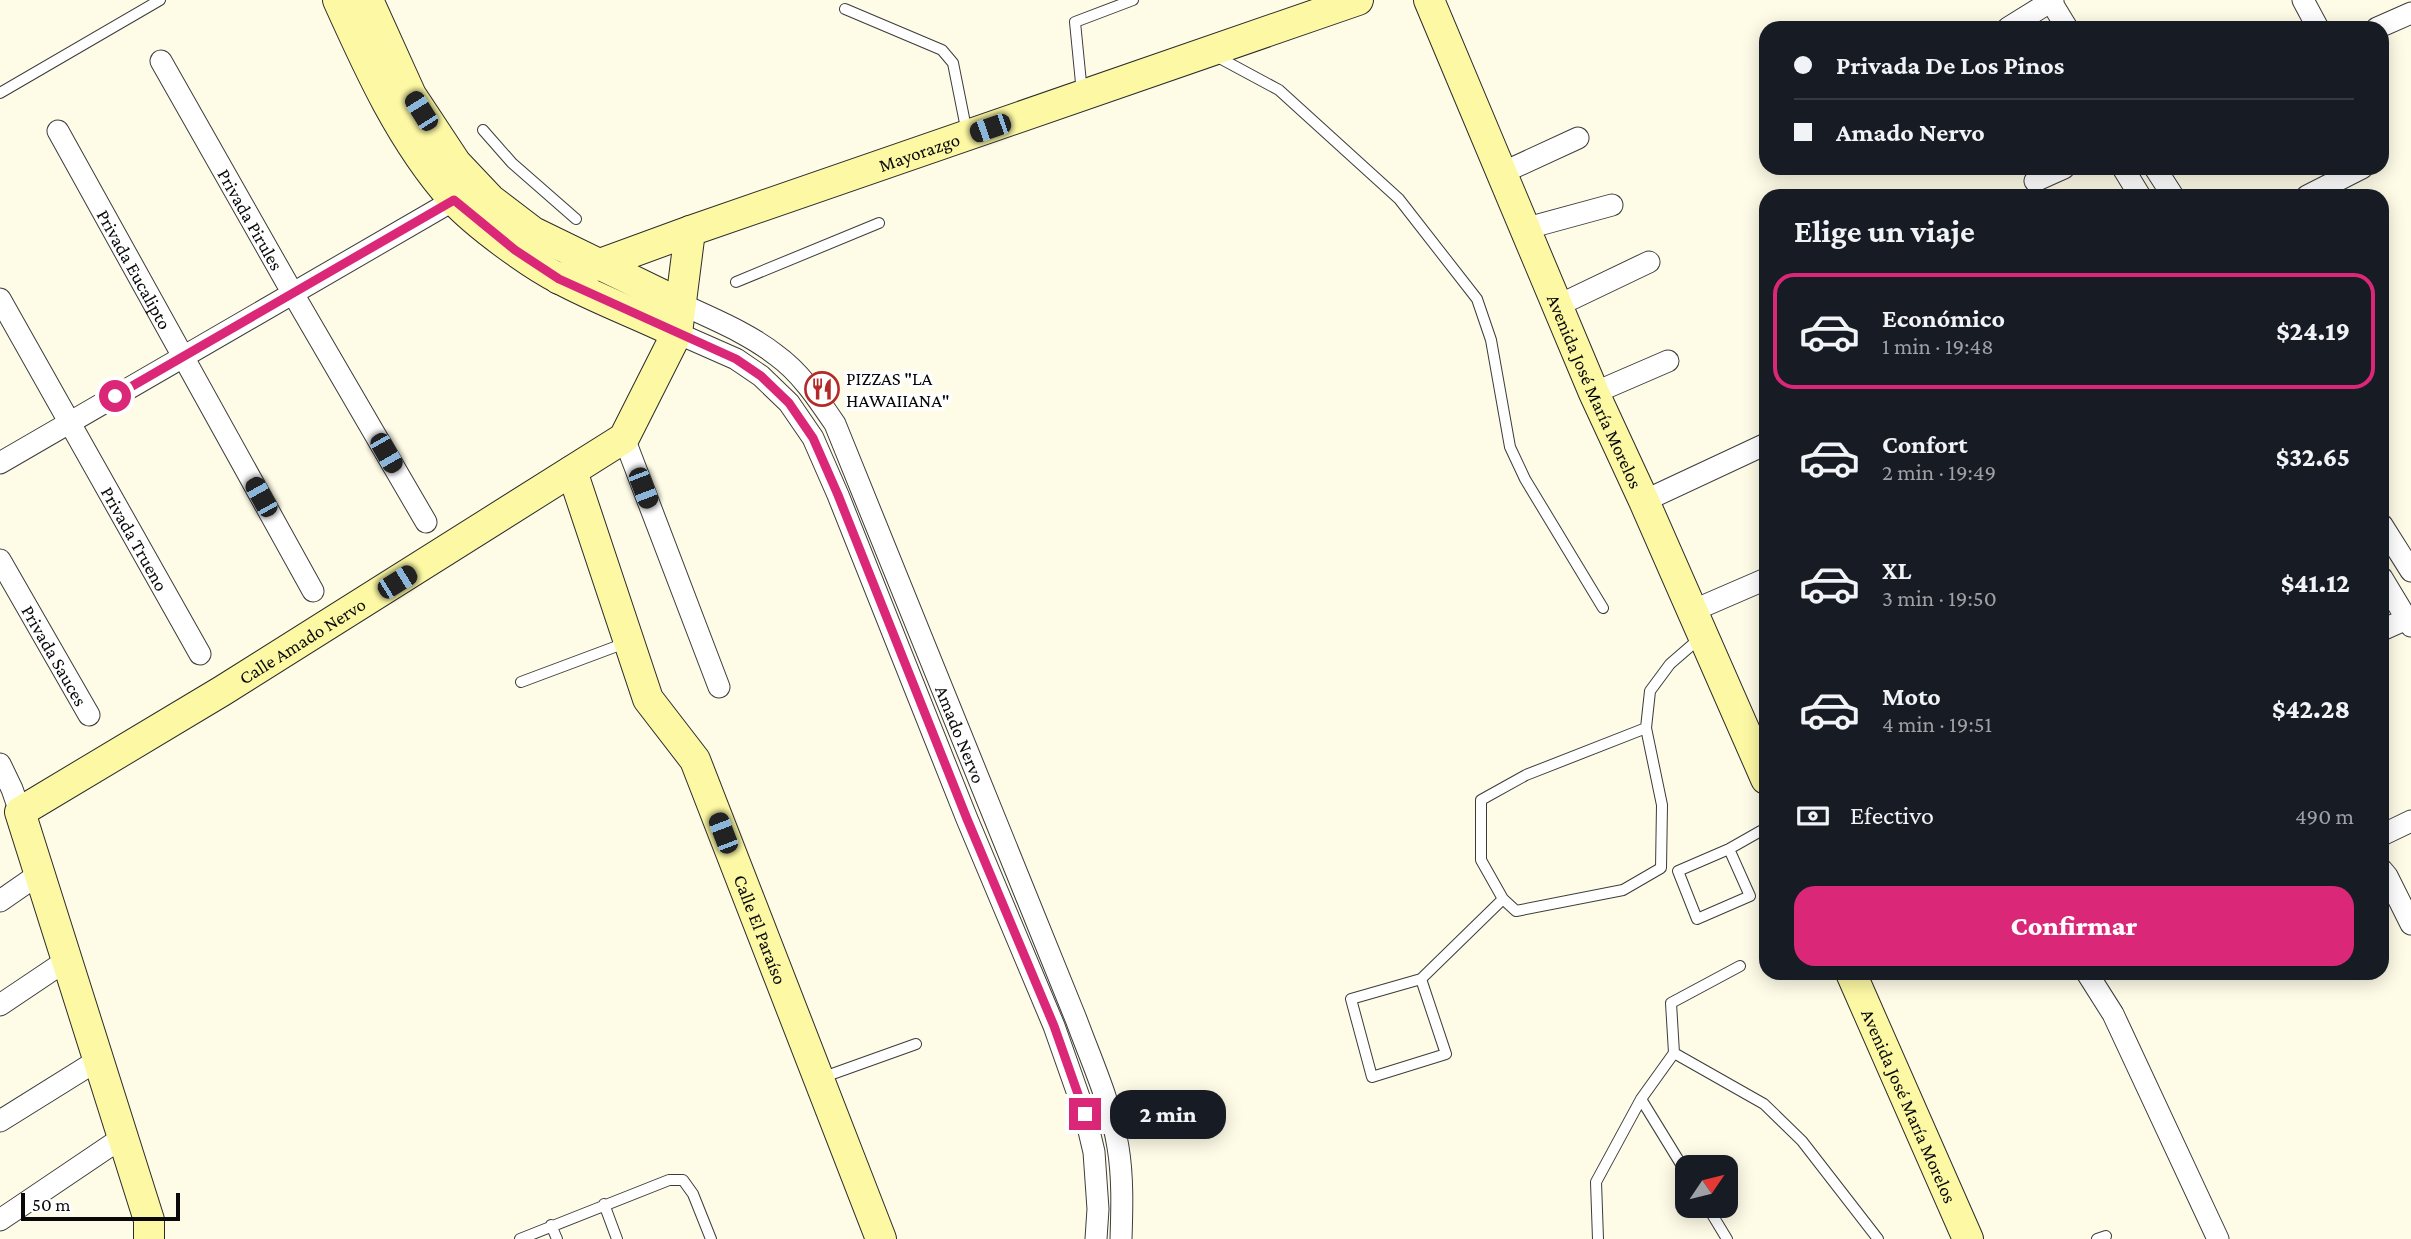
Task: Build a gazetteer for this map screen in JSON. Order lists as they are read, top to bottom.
{
  "streets": {
    "main road": [
      "Mayorazgo",
      "Avenida José María Morelos",
      "Calle Amado Nervo",
      "Calle El Paraíso"
    ],
    "street": [
      "Privada Pirules",
      "Privada Eucalipto",
      "Privada Trueno",
      "Privada Sauces",
      "Amado Nervo"
    ]
  },
  "crossings": [
    ["Calle Amado Nervo", "Calle El Paraíso"]
  ],
  "places": {
    "restaurant": ["PIZZAS \"LA HAWAIIANA\""]
  },
  "scale_bar": "50 m",
  "north": "top right",
  "page": {
    "banner": ["Privada De Los Pinos", "Amado Nervo"],
    "heading": "Elige un viaje",
    "list": [
      {
        "name": "Económico",
        "note": "1 min · 19:48",
        "value": "$24.19"
      },
      {
        "name": "Confort",
        "note": "2 min · 19:49",
        "value": "$32.65"
      },
      {
        "name": "XL",
        "note": "3 min · 19:50",
        "value": "$41.12"
      },
      {
        "name": "Moto",
        "note": "4 min · 19:51",
        "value": "$42.28"
      }
    ],
    "pay": ["Efectivo", "490 m"],
    "buttons": "Confirmar",
    "bubble": "2 min",
    "scale": "50 m"
  }
}
